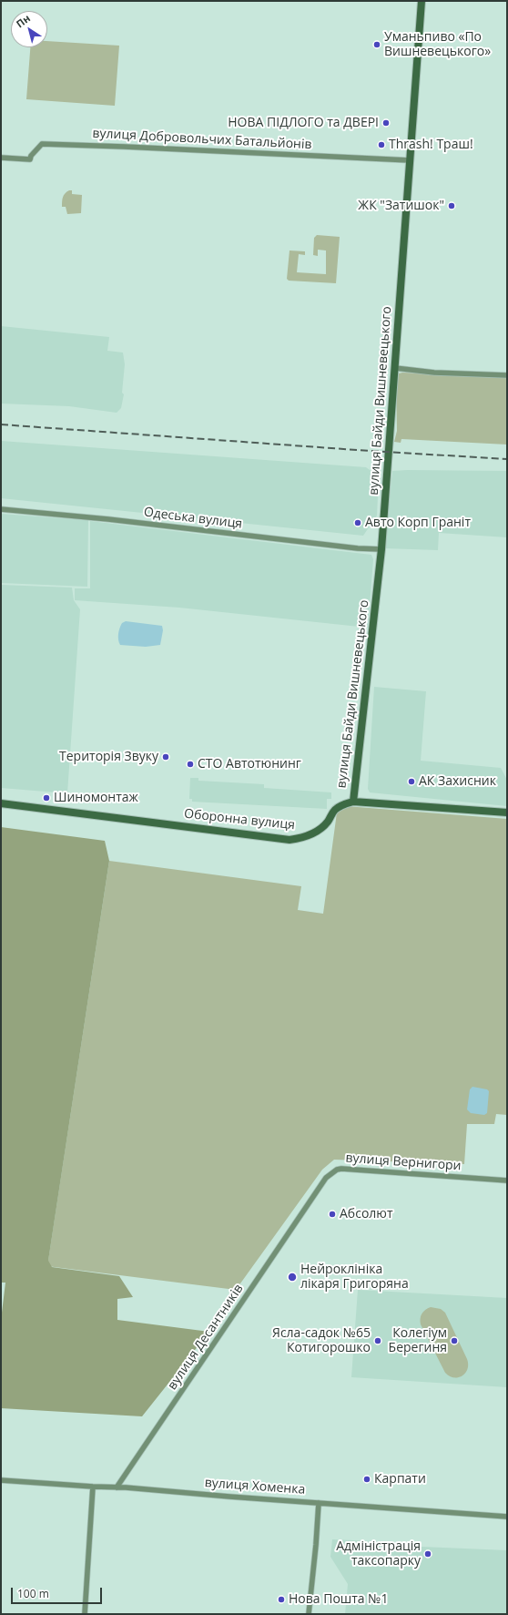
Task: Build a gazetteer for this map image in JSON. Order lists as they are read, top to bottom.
{
  "streets": {
    "street": [
      "вулиця Добровольчих Батальйонів",
      "вулиця Байди Вишневецького",
      "Одеська вулиця",
      "Оборонна вулиця",
      "вулиця Вернигори",
      "вулиця Десантників",
      "вулиця Хоменка"
    ]
  },
  "crossings": [
    ["вулиця Добровольчих Батальйонів", "вулиця Байди Вишневецького"],
    ["вулиця Байди Вишневецького", "Одеська вулиця"],
    ["вулиця Байди Вишневецького", "Оборонна вулиця"],
    ["вулиця Вернигори", "вулиця Десантників"],
    ["вулиця Десантників", "вулиця Хоменка"]
  ],
  "places": [
    "Уманьпиво «По Вишневецького»",
    "НОВА ПІДЛОГО та ДВЕРІ",
    "Thrash! Траш!",
    "ЖК \"Затишок\"",
    "Авто Корп Граніт",
    "Територія Звуку",
    "СТО Автотюнинг",
    "АК Захисник",
    "Шиномонтаж",
    "Абсолют",
    "Нейроклініка лікаря Григоряна",
    "Ясла-садок №65 Котигорошко",
    "Колегіум Берегиня",
    "Карпати",
    "Адміністрація таксопарку",
    "Нова Пошта №1"
  ],
  "scale_bar": "100 m",
  "north": "top left"
}
